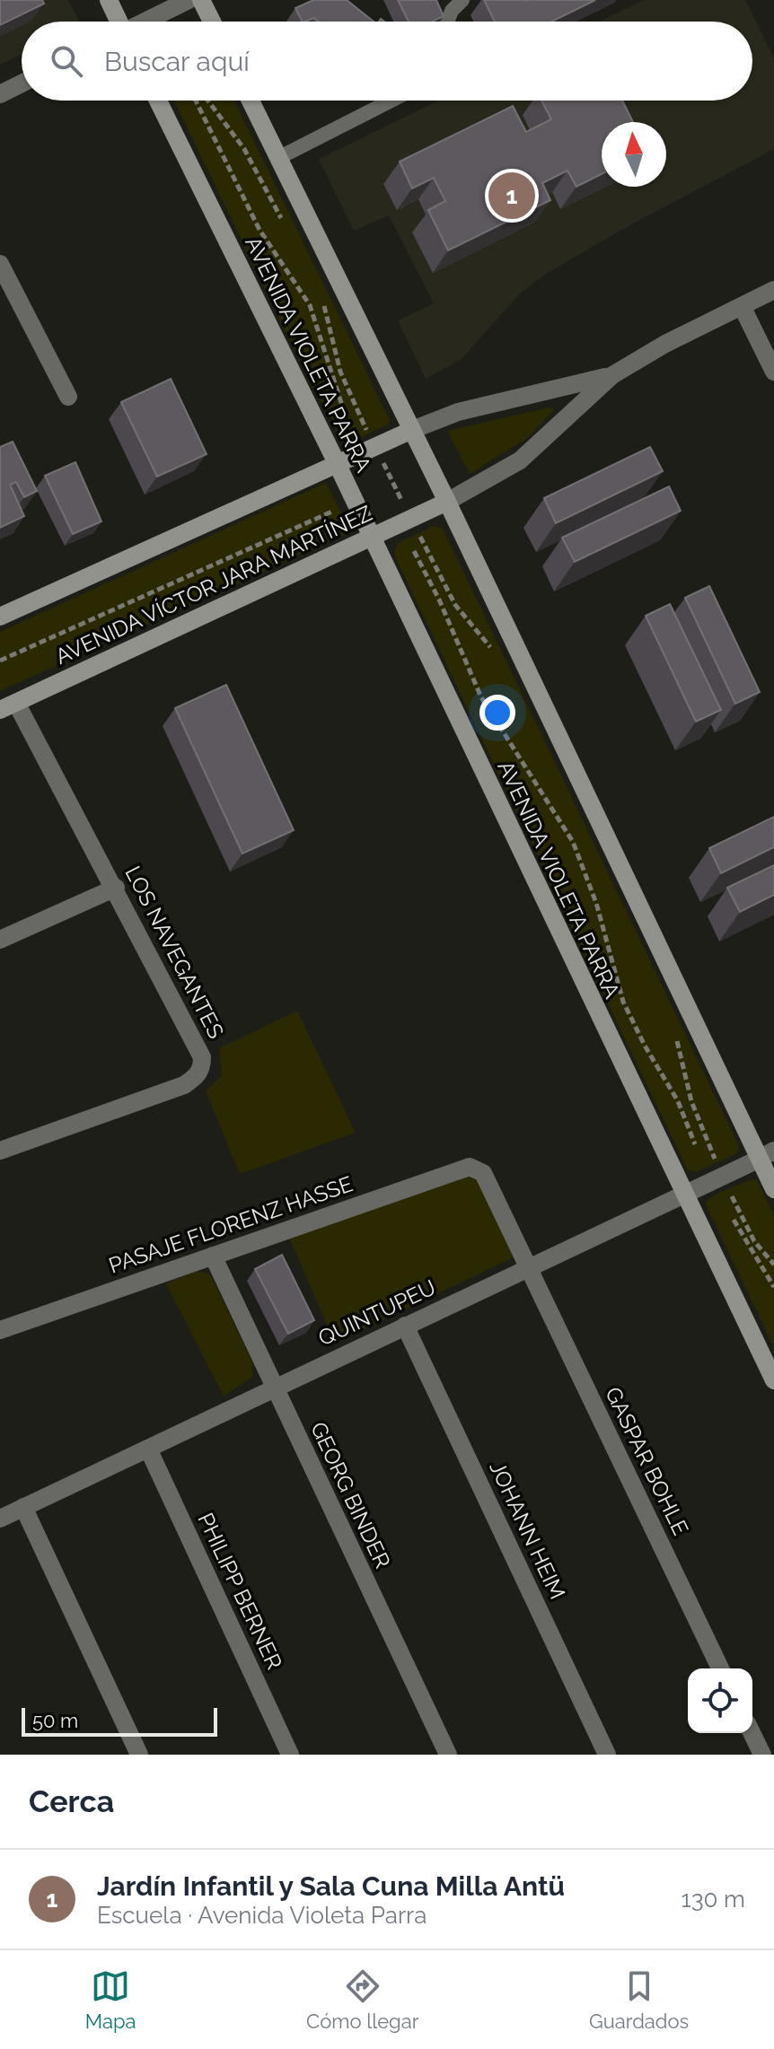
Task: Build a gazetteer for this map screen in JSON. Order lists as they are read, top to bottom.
{
  "streets": {
    "main road": ["AVENIDA VIOLETA PARRA", "AVENIDA VÍCTOR JARA MARTÍNEZ"],
    "street": [
      "LOS NAVEGANTES",
      "PASAJE FLORENZ HASSE",
      "QUINTUPEU",
      "GASPAR BOHLE",
      "GEORG BINDER",
      "JOHANN HEIM",
      "PHILIPP BERNER"
    ]
  },
  "crossings": [
    ["AVENIDA VIOLETA PARRA", "AVENIDA VÍCTOR JARA MARTÍNEZ"],
    ["AVENIDA VIOLETA PARRA", "QUINTUPEU"],
    ["AVENIDA VÍCTOR JARA MARTÍNEZ", "LOS NAVEGANTES"],
    ["PASAJE FLORENZ HASSE", "GASPAR BOHLE"],
    ["PASAJE FLORENZ HASSE", "GEORG BINDER"],
    ["QUINTUPEU", "GASPAR BOHLE"],
    ["QUINTUPEU", "GEORG BINDER"],
    ["QUINTUPEU", "JOHANN HEIM"],
    ["QUINTUPEU", "PHILIPP BERNER"]
  ],
  "scale_bar": "50 m",
  "north": "top",
  "page": {
    "search": "Buscar aquí",
    "pins": "1",
    "scale": "50 m",
    "heading": "Cerca",
    "list": [
      {
        "mark": "1",
        "name": "Jardín Infantil y Sala Cuna Milla Antü",
        "note": "Escuela · Avenida Violeta Parra",
        "value": "130 m"
      }
    ],
    "nav": ["Mapa", "Cómo llegar", "Guardados"]
  }
}
